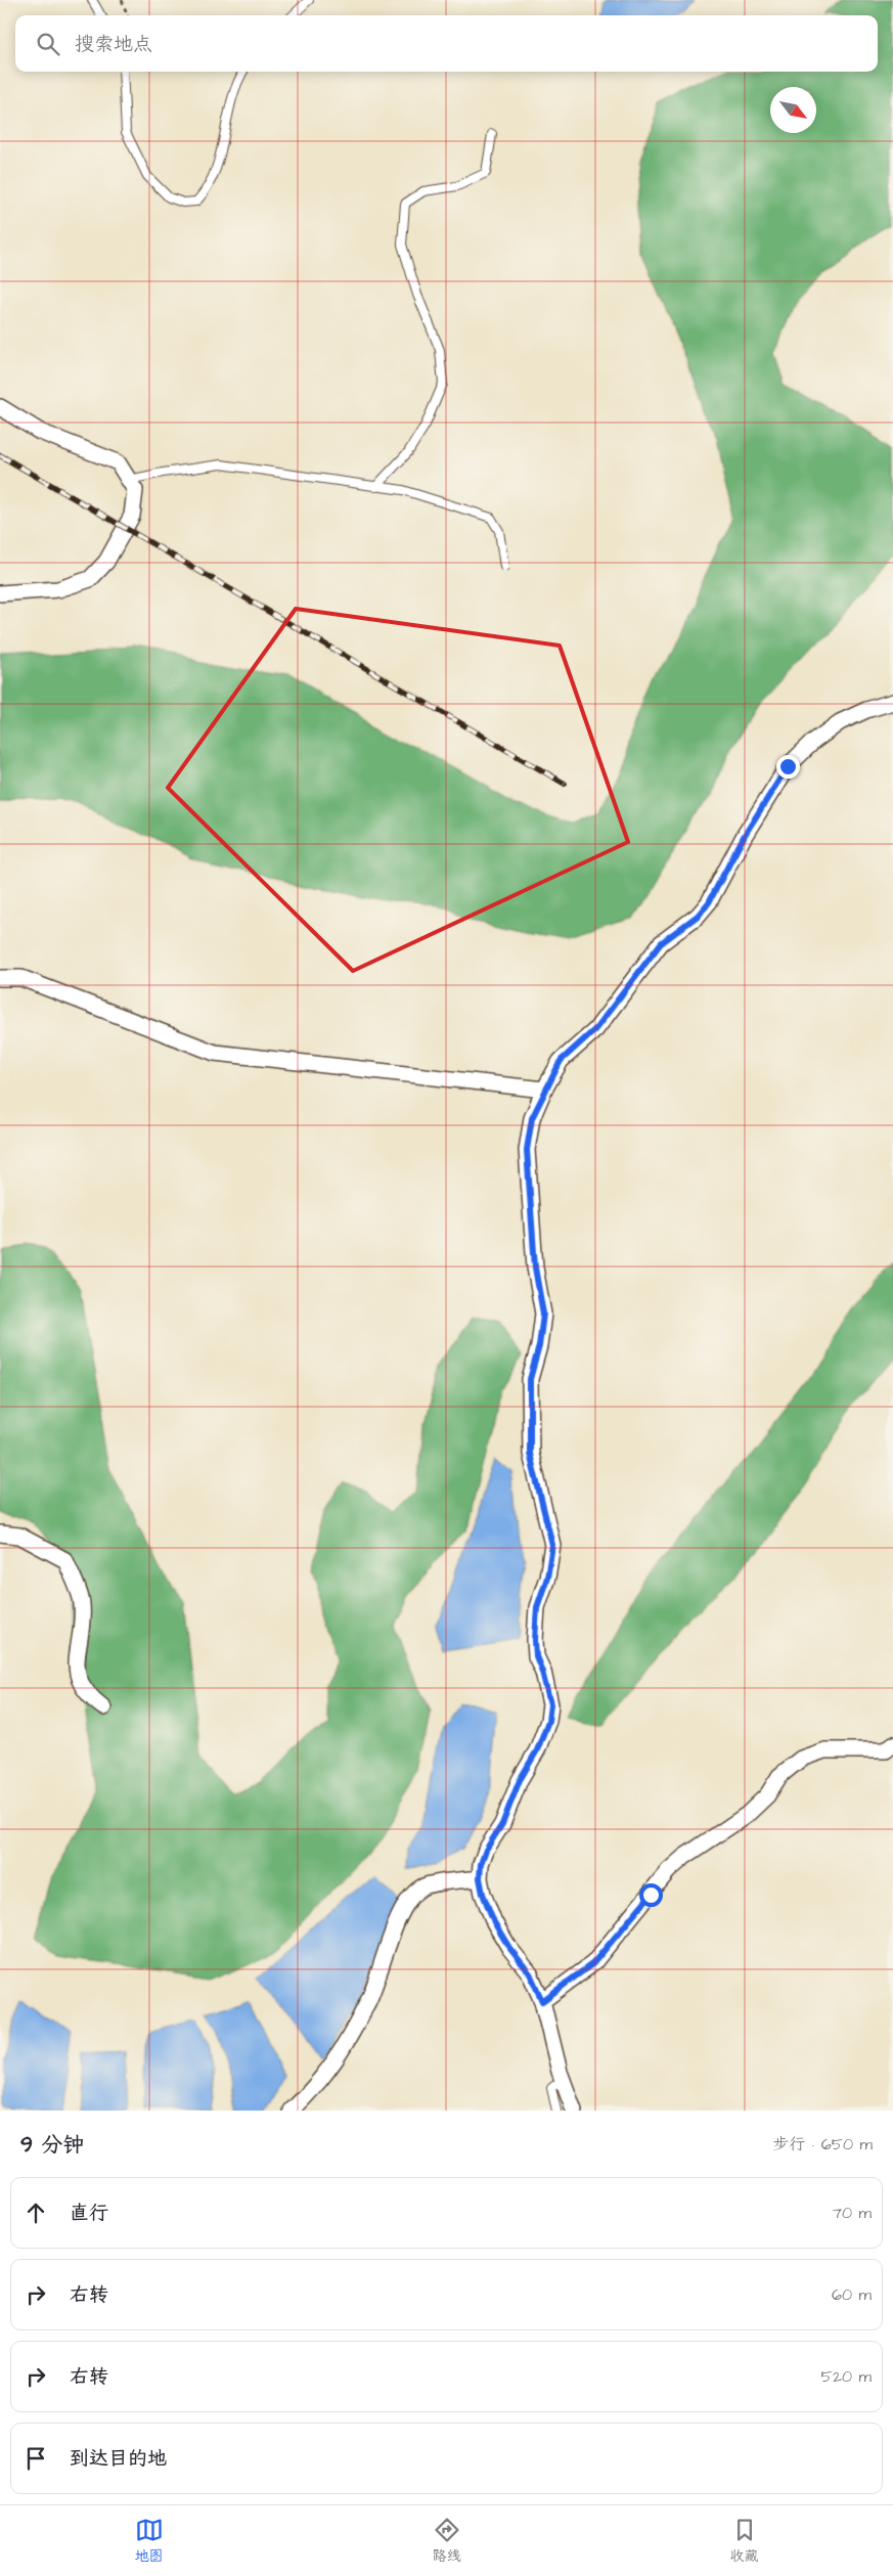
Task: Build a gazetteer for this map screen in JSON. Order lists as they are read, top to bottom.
{
  "north": "bottom right",
  "page": {
    "search": "搜索地点",
    "heading": ["9 分钟", "步行 · 650 m"],
    "list": [
      ["直行", "70 m"],
      ["右转", "60 m"],
      ["右转", "520 m"],
      "到达目的地"
    ],
    "nav": ["地图", "路线", "收藏"]
  }
}
